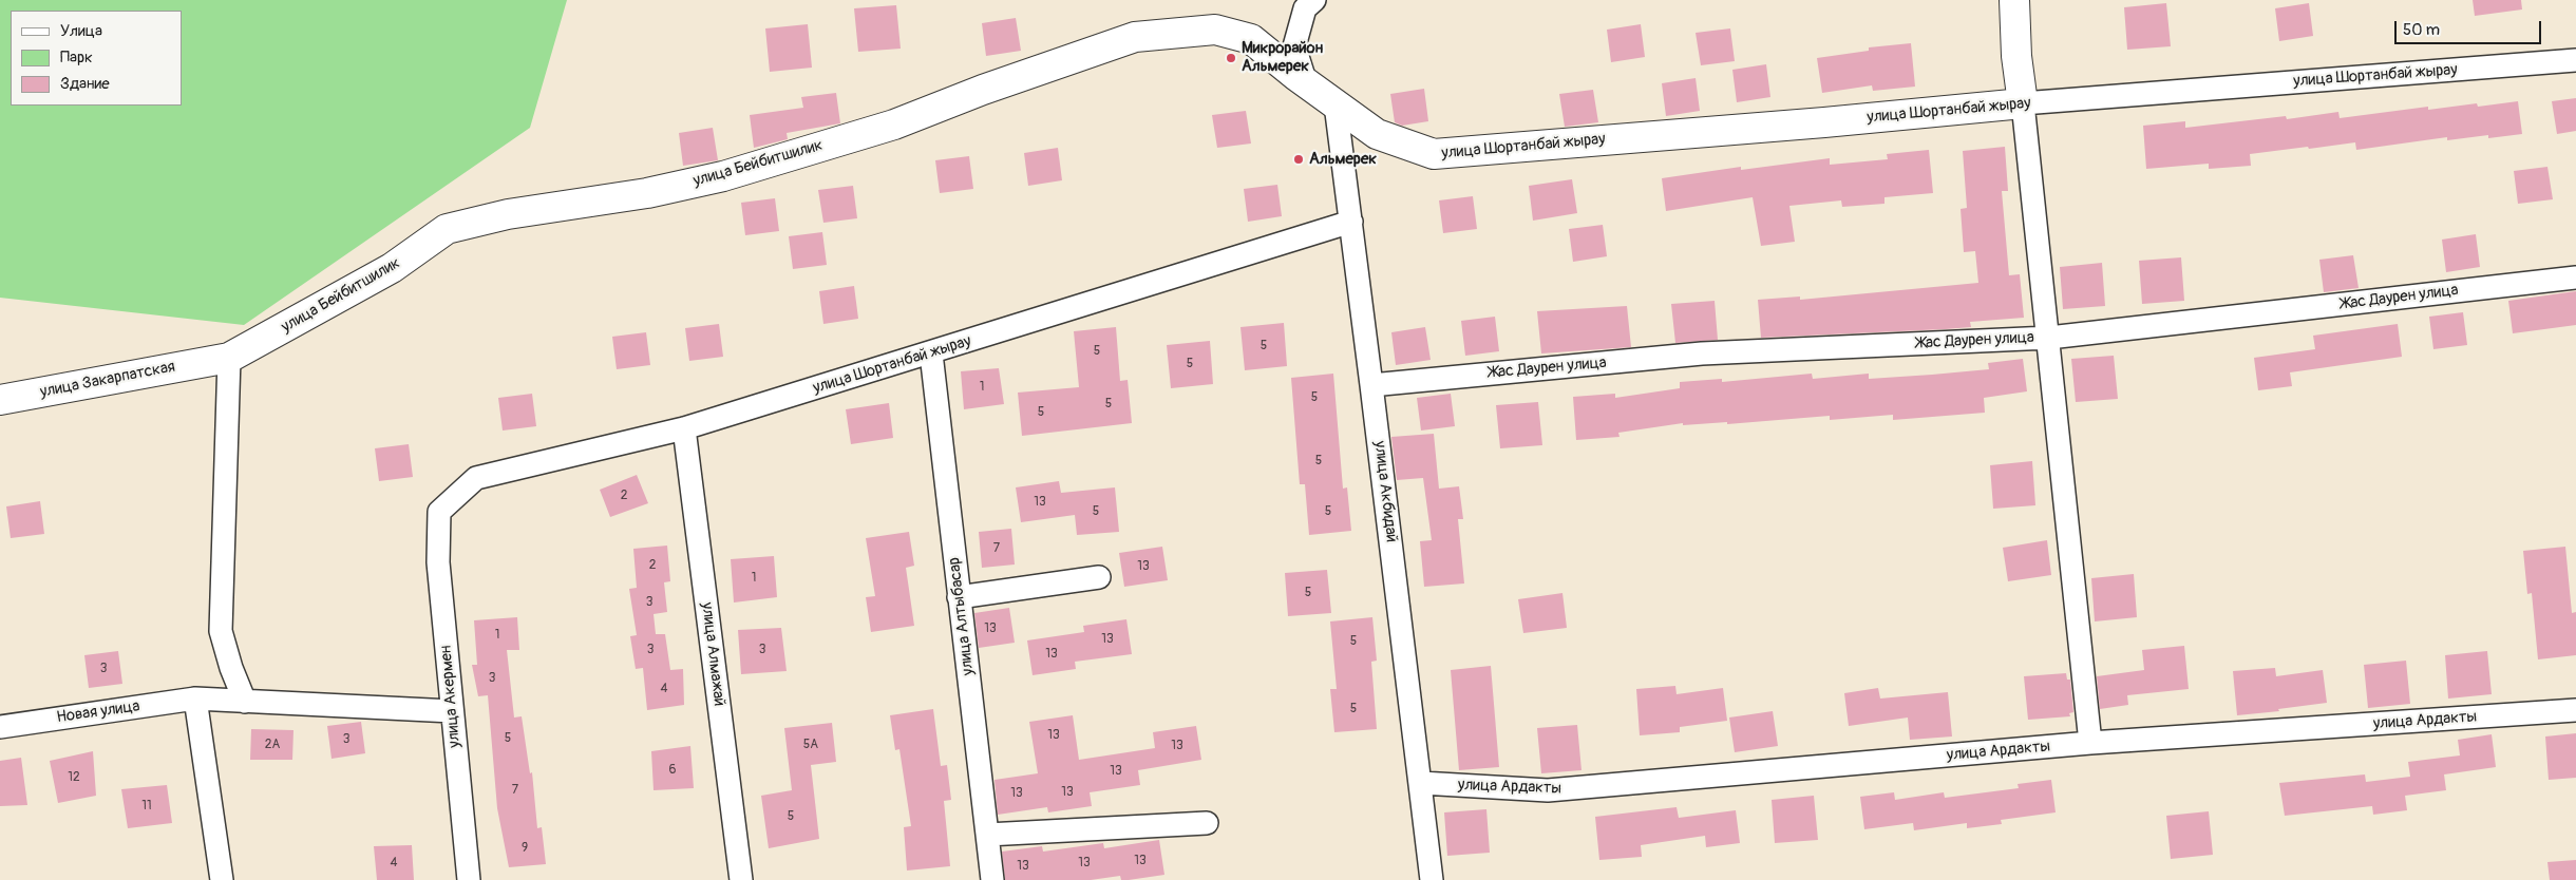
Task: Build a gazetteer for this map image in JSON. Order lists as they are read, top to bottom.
{
  "streets": {
    "street": [
      "улица Шортанбай жырау",
      "улица Бейбитшилик",
      "Жас Даурен улица",
      "улица Закарпатская",
      "улица Акбидай",
      "улица Алтыбасар",
      "улица Алмажай",
      "улица Акермен",
      "Новая улица",
      "улица Ардакты"
    ]
  },
  "crossings": [
    ["улица Шортанбай жырау", "улица Бейбитшилик"],
    ["улица Шортанбай жырау", "улица Акбидай"],
    ["улица Шортанбай жырау", "улица Алтыбасар"],
    ["улица Шортанбай жырау", "улица Алмажай"],
    ["улица Шортанбай жырау", "улица Акермен"],
    ["улица Бейбитшилик", "улица Закарпатская"],
    ["улица Бейбитшилик", "улица Акбидай"],
    ["Жас Даурен улица", "улица Акбидай"],
    ["улица Акбидай", "улица Ардакты"],
    ["улица Акермен", "Новая улица"]
  ],
  "places": ["Микрорайон Альмерек", "Альмерек"],
  "house_numbers": [
    "5",
    "5",
    "5",
    "1",
    "5",
    "5",
    "5",
    "5",
    "2",
    "13",
    "5",
    "5",
    "7",
    "2",
    "13",
    "1",
    "5",
    "3",
    "13",
    "1",
    "13",
    "5",
    "3",
    "3",
    "13",
    "3",
    "3",
    "4",
    "5",
    "13",
    "5",
    "3",
    "2А",
    "5А",
    "13",
    "6",
    "13",
    "12",
    "7",
    "13",
    "13",
    "11",
    "5",
    "9",
    "13",
    "4",
    "13",
    "13"
  ],
  "legend": ["Улица", "Парк", "Здание"],
  "scale_bar": "50 m"
}
